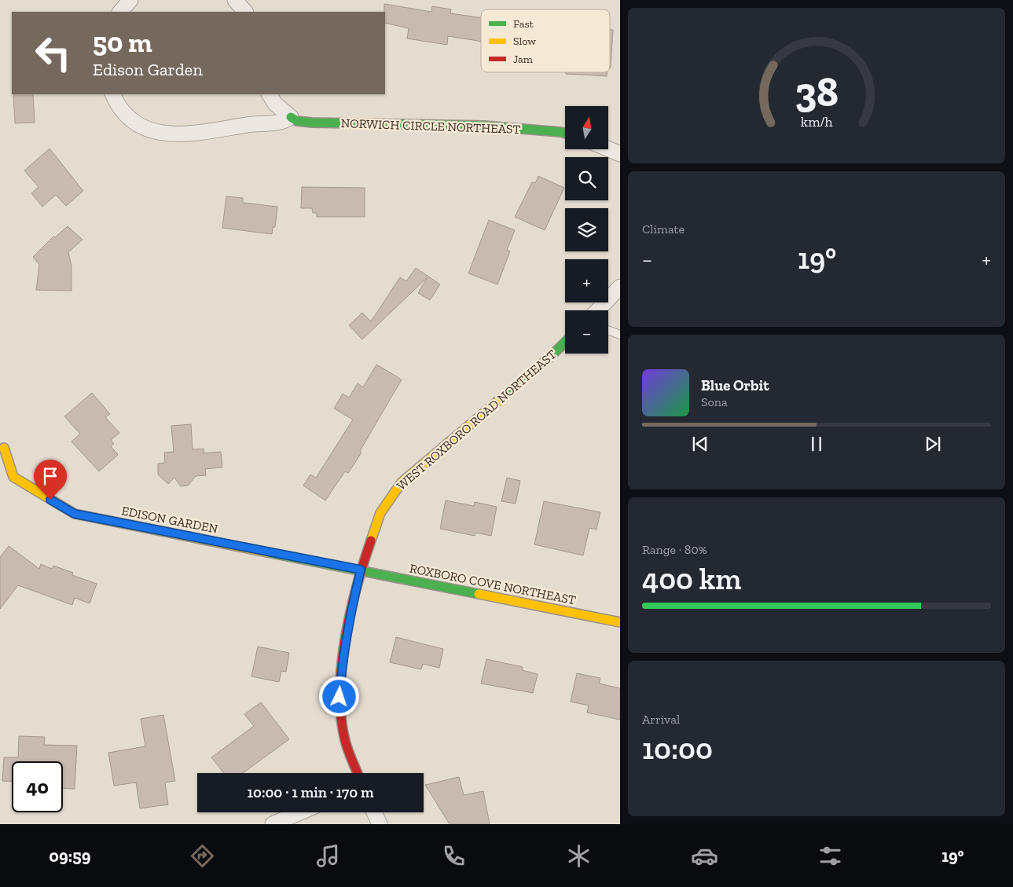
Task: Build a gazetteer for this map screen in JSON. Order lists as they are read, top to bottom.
{
  "streets": {
    "street": [
      "NORWICH CIRCLE NORTHEAST",
      "WEST ROXBORO ROAD NORTHEAST",
      "EDISON GARDEN",
      "ROXBORO COVE NORTHEAST"
    ]
  },
  "crossings": [
    ["WEST ROXBORO ROAD NORTHEAST", "EDISON GARDEN"],
    ["WEST ROXBORO ROAD NORTHEAST", "ROXBORO COVE NORTHEAST"],
    ["EDISON GARDEN", "ROXBORO COVE NORTHEAST"]
  ],
  "legend": ["Fast", "Slow", "Jam"],
  "north": "top",
  "page": {
    "turn": ["50 m", "Edison Garden"],
    "map_buttons": ["+", "−"],
    "tile": [
      "Climate",
      ["Range · 80%", "400 km"],
      ["Arrival", "10:00"]
    ],
    "heat": ["−", "19°", "+"],
    "song": ["Blue Orbit", "Sona"],
    "limit": "40",
    "trip": "10:00 · 1 min · 170 m",
    "tabs": ["09:59", "19°"],
    "gauge": ["38", "km/h"]
  }
}
